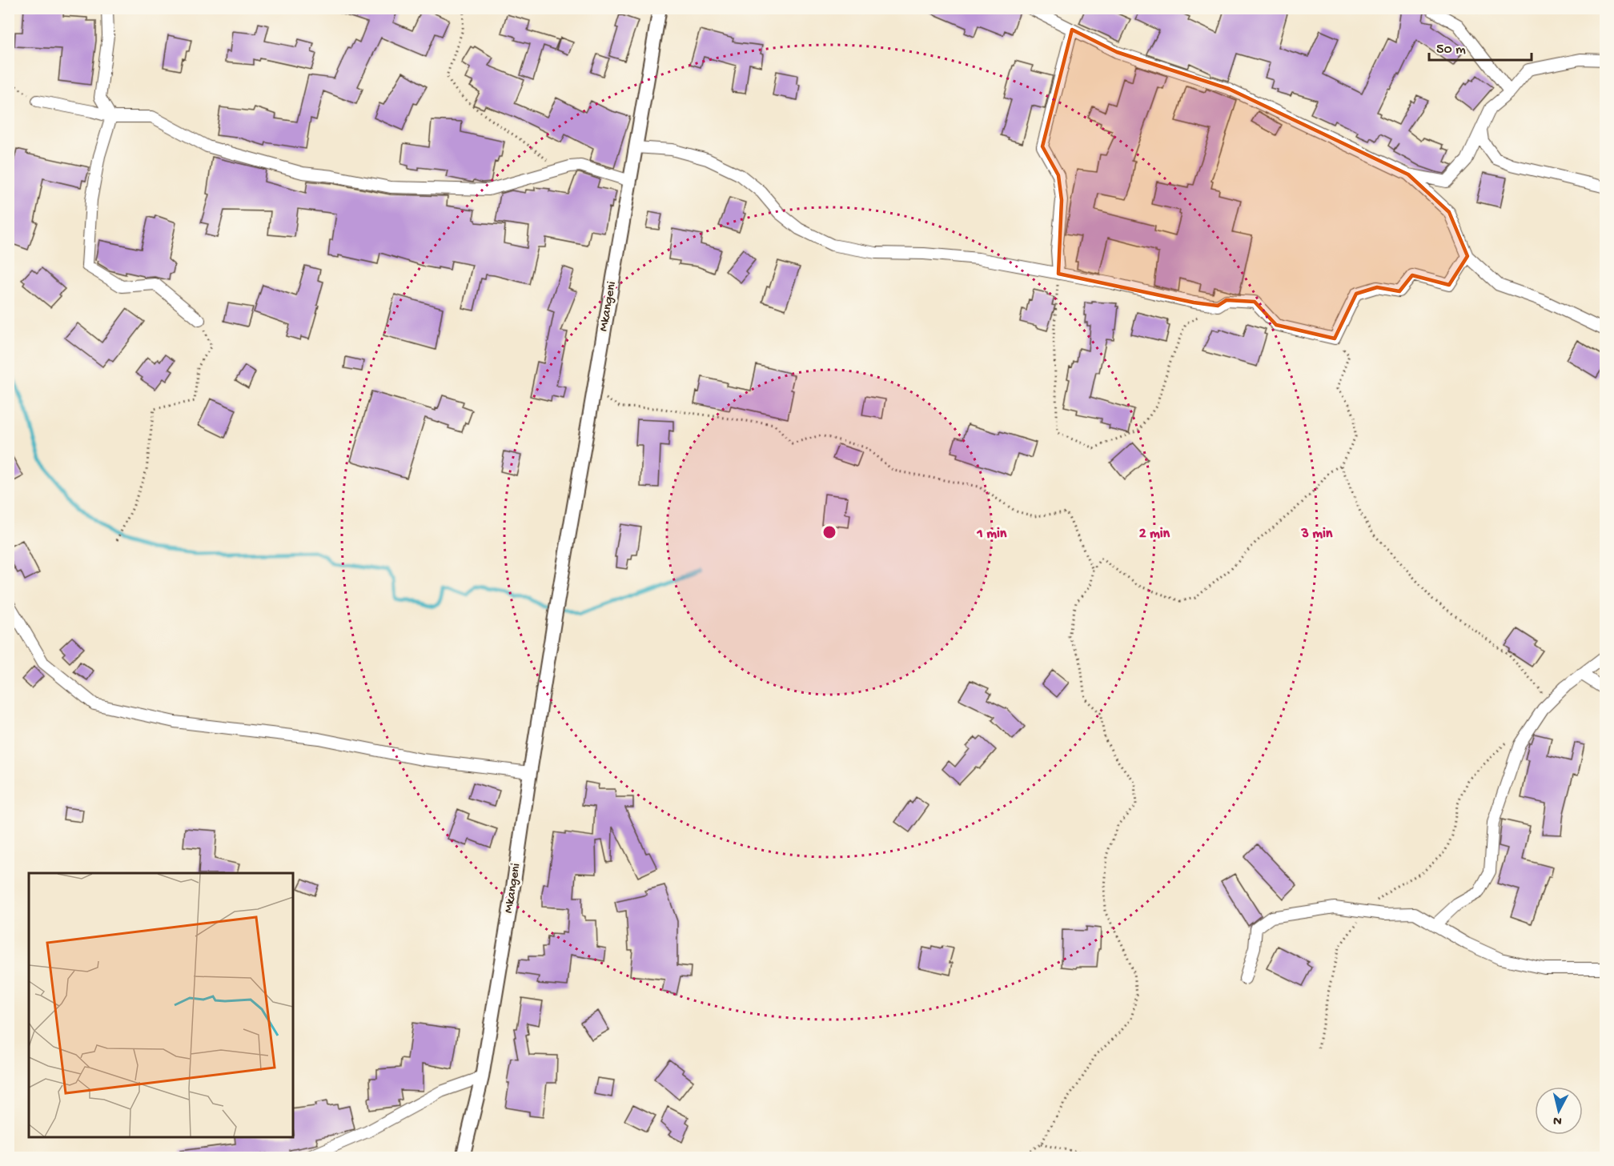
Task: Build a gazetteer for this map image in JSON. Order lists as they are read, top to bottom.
{
  "streets": {
    "street": ["Mkangeni"]
  },
  "scale_bar": "50 m",
  "north": "bottom",
  "rings": ["1 min", "2 min", "3 min"]
}
